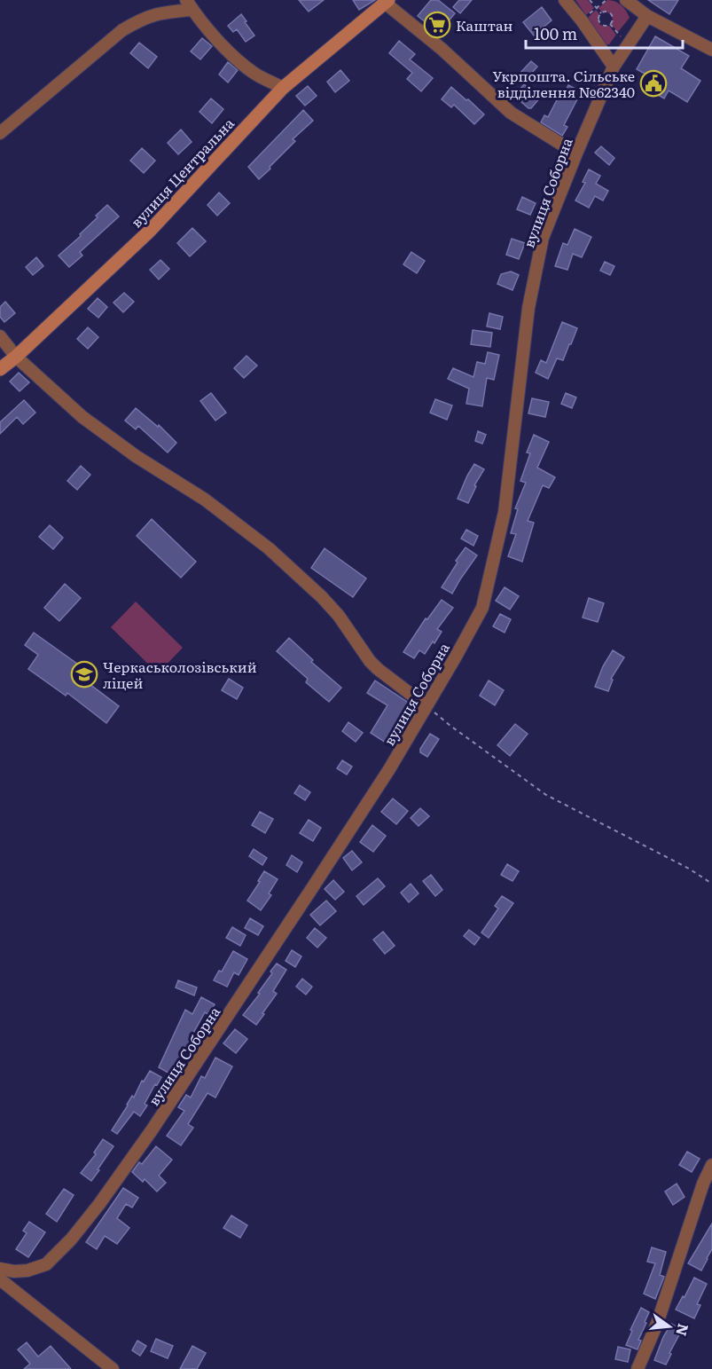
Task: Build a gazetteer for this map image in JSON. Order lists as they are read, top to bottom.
{
  "streets": {
    "street": ["вулиця Центральна", "вулиця Соборна"]
  },
  "places": {
    "supermarket": ["Каштан"],
    "public building": ["Укрпошта. Сільське відділення №62340"],
    "school or university": ["Черкаськолозівський ліцей"]
  },
  "scale_bar": "100 m",
  "north": "right"
}
